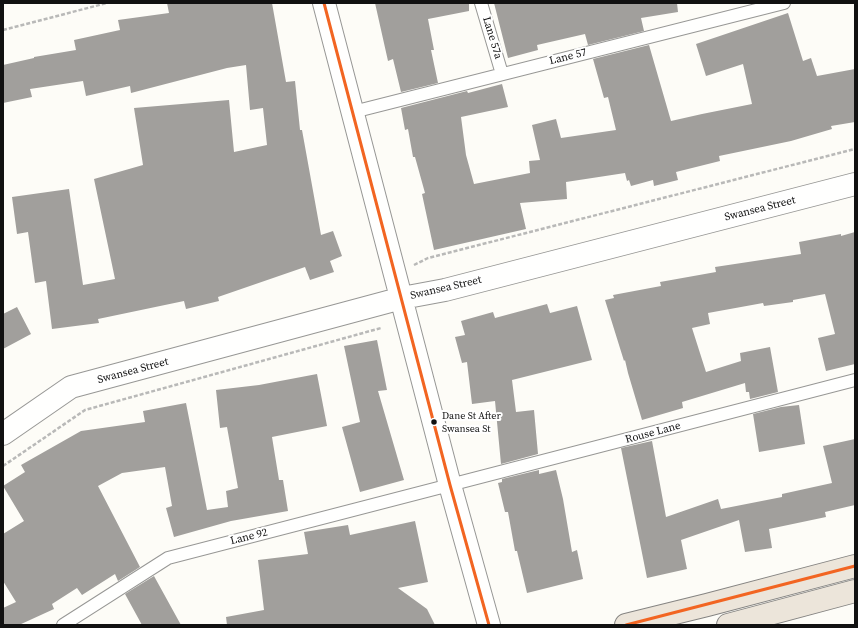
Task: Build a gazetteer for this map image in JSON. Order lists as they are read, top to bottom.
{
  "streets": {
    "street": ["Swansea Street"],
    "lane": [
      "Lane 57a",
      "Lane 57",
      "Rouse Lane",
      "Lane 92"
    ]
  },
  "crossings": [
    ["Lane 57a", "Lane 57"],
    ["Rouse Lane", "Lane 92"]
  ],
  "places": ["Dane St After Swansea St"]
}
